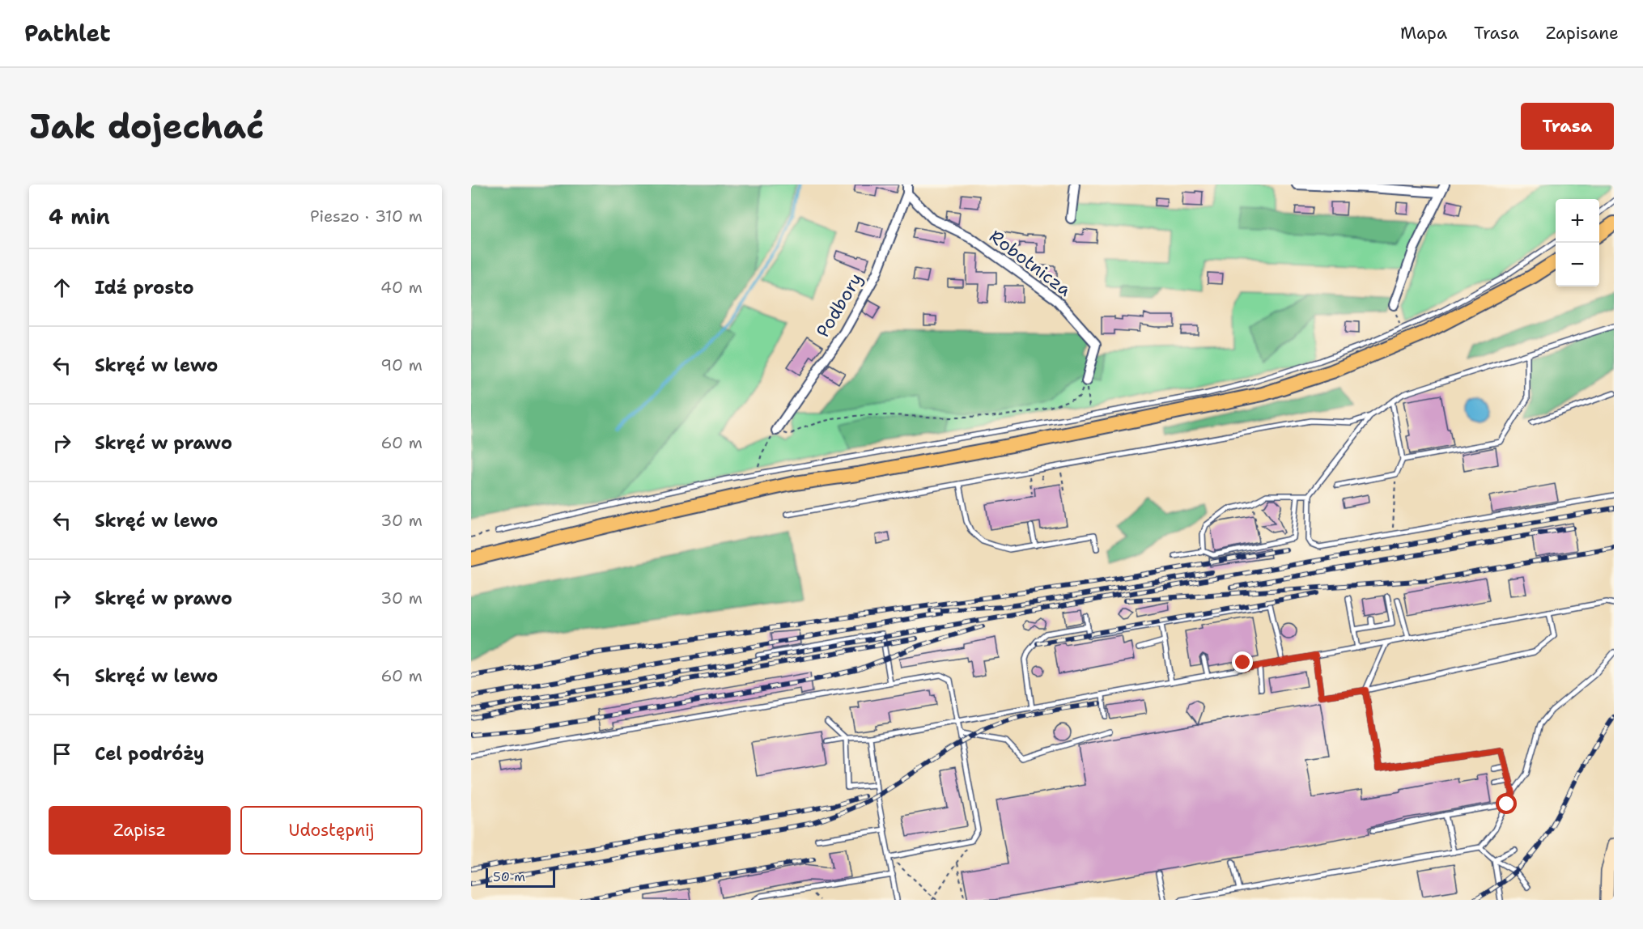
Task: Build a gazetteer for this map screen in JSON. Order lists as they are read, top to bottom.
{
  "streets": {
    "street": ["Robotnicza", "Podbory"]
  },
  "crossings": [
    ["Robotnicza", "Podbory"]
  ],
  "scale_bar": "50 m",
  "page": {
    "header": "Pathlet",
    "nav": ["Mapa", "Trasa", "Zapisane"],
    "buttons": [
      "Trasa",
      ["Zapisz", "Udostępnij"]
    ],
    "title": "Jak dojechać",
    "heading": ["4 min", "Pieszo · 310 m"],
    "map_buttons": ["+", "−"],
    "list": [
      ["Idź prosto", "40 m"],
      ["Skręć w lewo", "90 m"],
      ["Skręć w prawo", "60 m"],
      ["Skręć w lewo", "30 m"],
      ["Skręć w prawo", "30 m"],
      ["Skręć w lewo", "60 m"],
      "Cel podróży"
    ],
    "scale": "50 m"
  }
}
